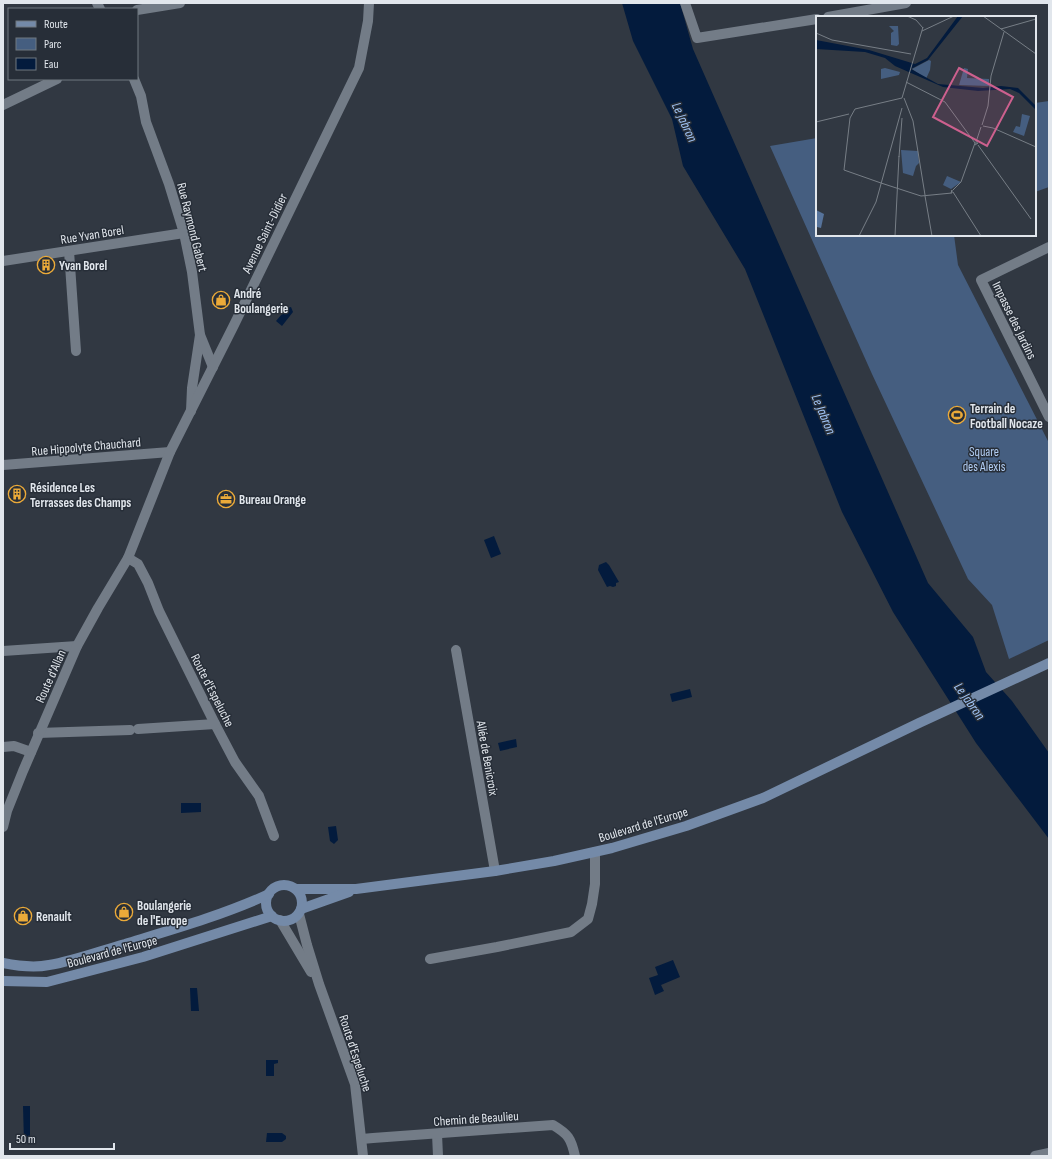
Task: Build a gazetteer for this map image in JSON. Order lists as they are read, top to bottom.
{
  "streets": {
    "main road": ["Boulevard de l'Europe"],
    "street": [
      "Rue Raymond Gabert",
      "Avenue Saint-Didier",
      "Rue Yvan Borel",
      "Impasse des Jardins",
      "Rue Hippolyte Chauchard",
      "Route d'Allan",
      "Route d'Espeluche",
      "Allée de Benicroix",
      "Chemin de Beaulieu"
    ]
  },
  "crossings": [
    ["Rue Raymond Gabert", "Avenue Saint-Didier"],
    ["Rue Raymond Gabert", "Rue Yvan Borel"],
    ["Avenue Saint-Didier", "Rue Hippolyte Chauchard"],
    ["Avenue Saint-Didier", "Route d'Allan"],
    ["Avenue Saint-Didier", "Route d'Espeluche"],
    ["Route d'Allan", "Route d'Espeluche"],
    ["Route d'Espeluche", "Boulevard de l'Europe"],
    ["Route d'Espeluche", "Chemin de Beaulieu"],
    ["Allée de Benicroix", "Boulevard de l'Europe"]
  ],
  "water": ["Le Jabron"],
  "parks": ["Square des Alexis"],
  "places": {
    "building": ["Yvan Borel", "Résidence Les Terrasses des Champs"],
    "shop": ["André Boulangerie", "Boulangerie de l'Europe", "Renault"],
    "sports": ["Terrain de Football Nocaze"],
    "office": ["Bureau Orange"]
  },
  "legend": ["Route", "Parc", "Eau"],
  "scale_bar": "50 m"
}
